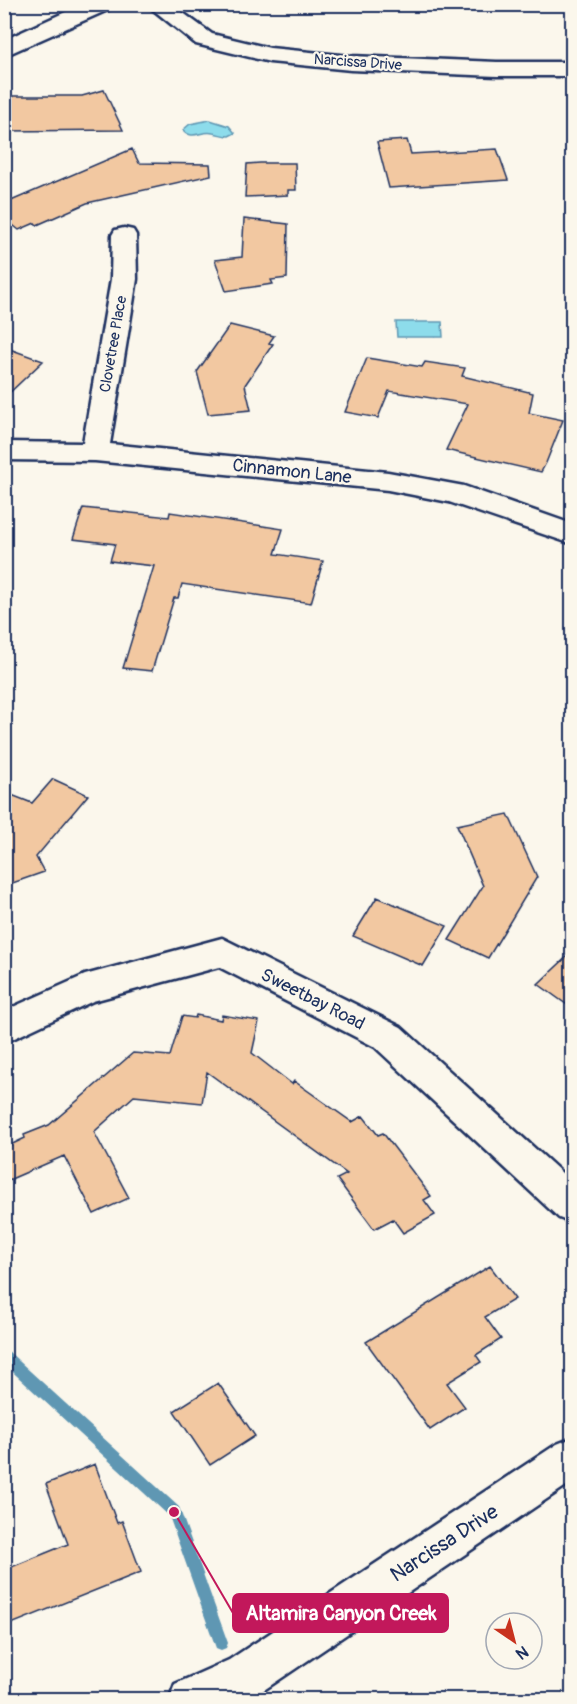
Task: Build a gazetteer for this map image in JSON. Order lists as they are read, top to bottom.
{
  "streets": {
    "street": [
      "Narcissa Drive",
      "Clovetree Place",
      "Cinnamon Lane",
      "Sweetbay Road"
    ]
  },
  "crossings": [
    ["Clovetree Place", "Cinnamon Lane"]
  ],
  "places": ["Altamira Canyon Creek"],
  "north": "bottom right"
}
